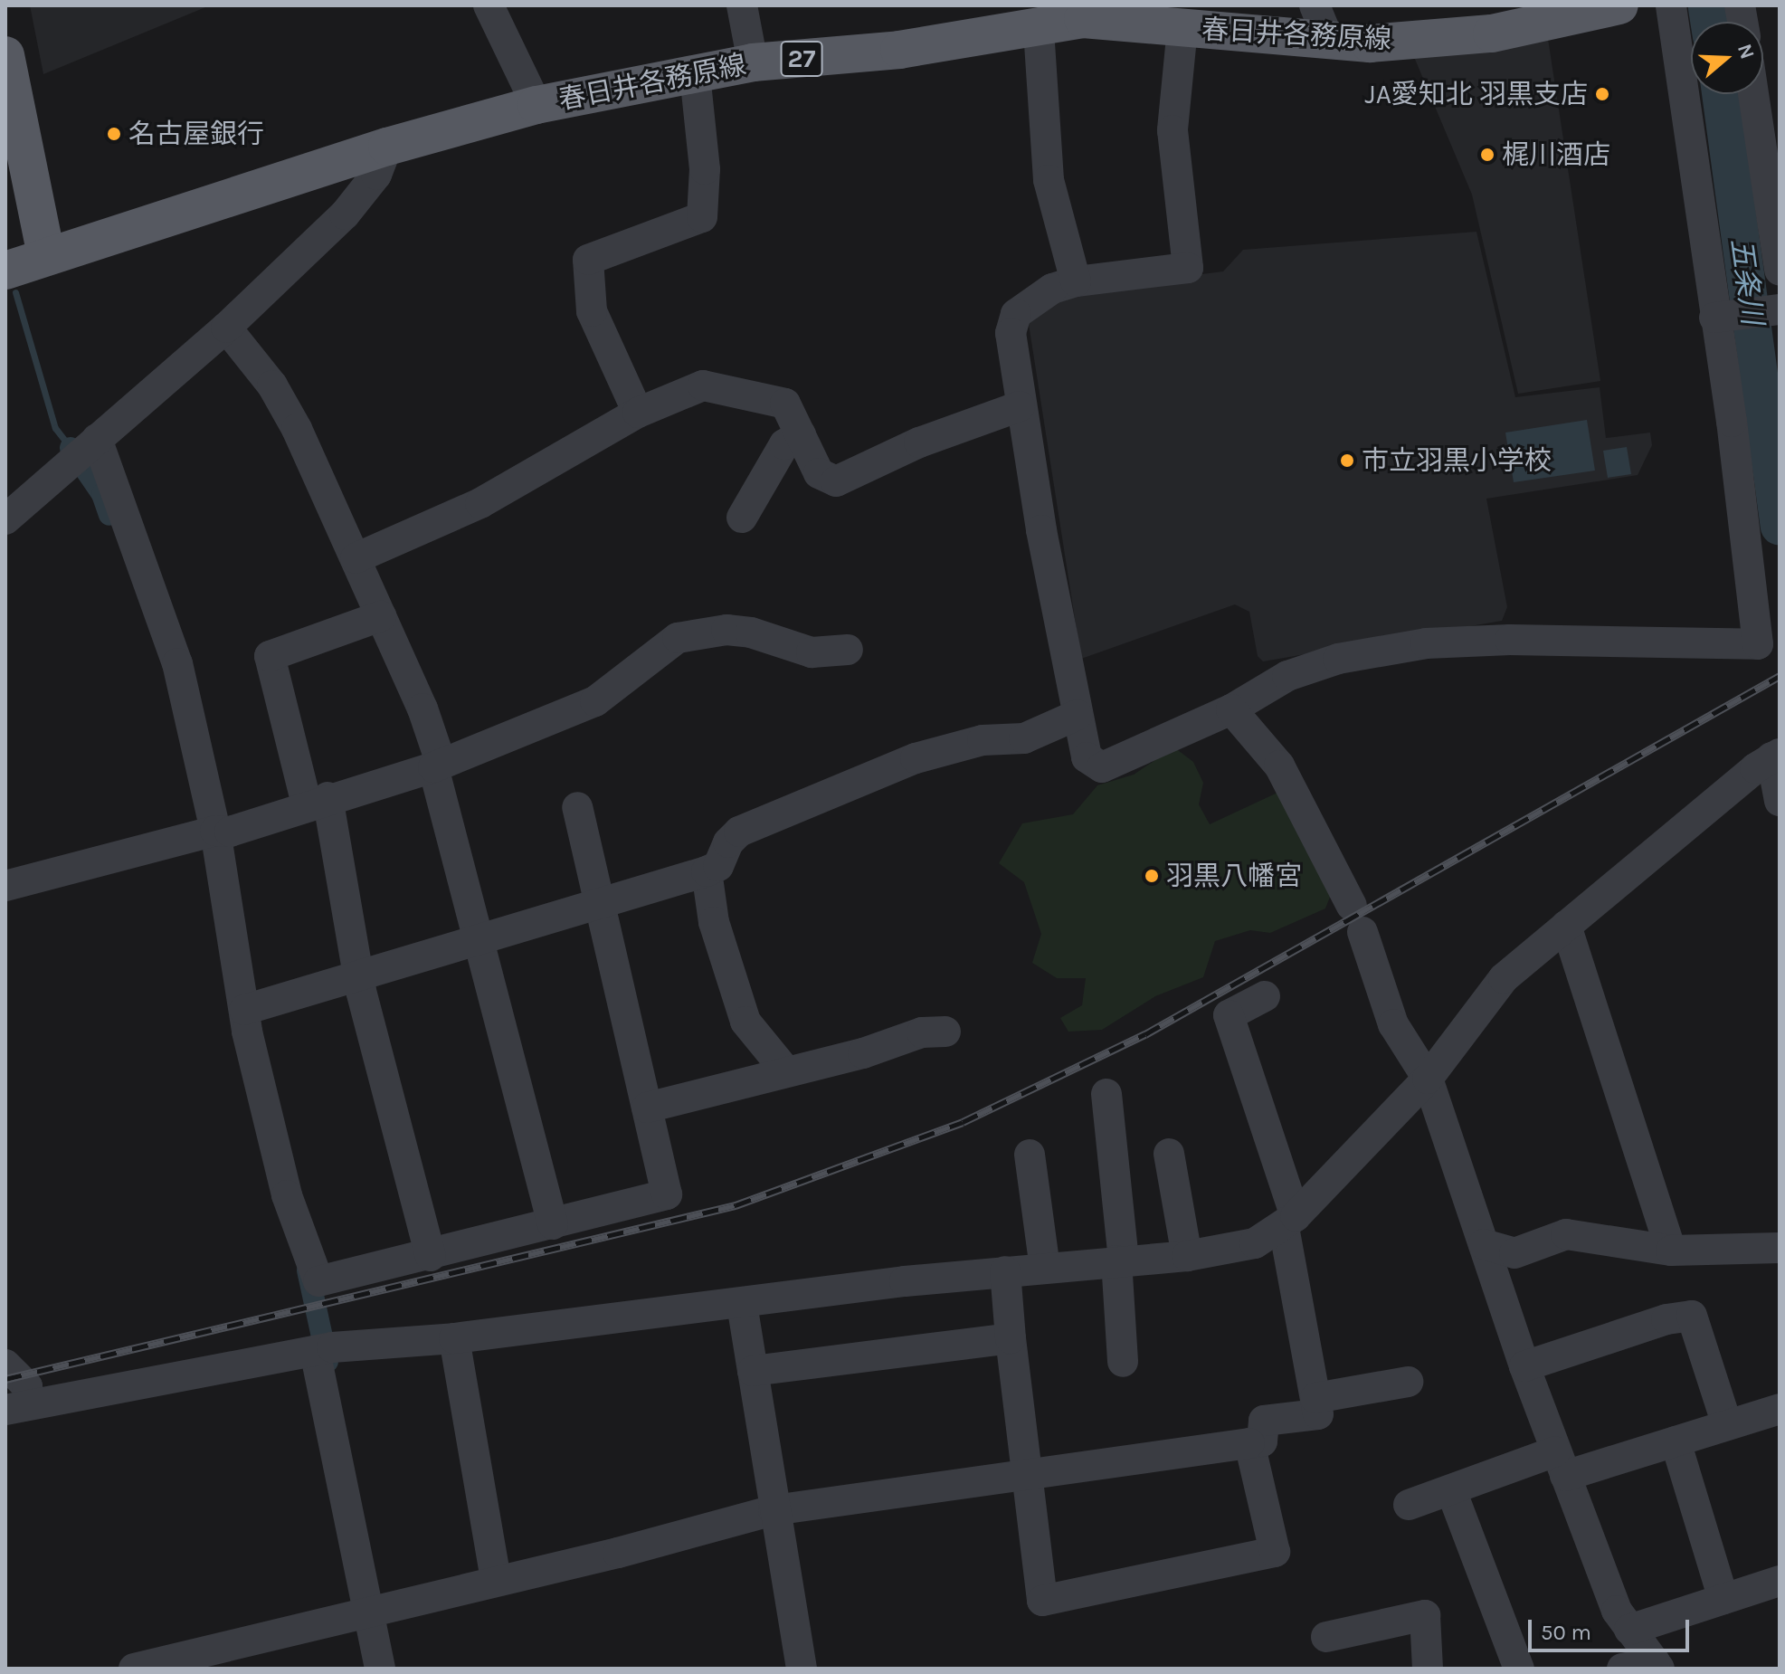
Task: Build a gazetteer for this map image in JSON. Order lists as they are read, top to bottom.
{
  "streets": {
    "main road": ["春日井各務原線", "27"]
  },
  "water": ["五条川"],
  "places": [
    "JA愛知北 羽黒支店",
    "名古屋銀行",
    "梶川酒店",
    "市立羽黒小学校",
    "羽黒八幡宮"
  ],
  "scale_bar": "50 m",
  "north": "right"
}
